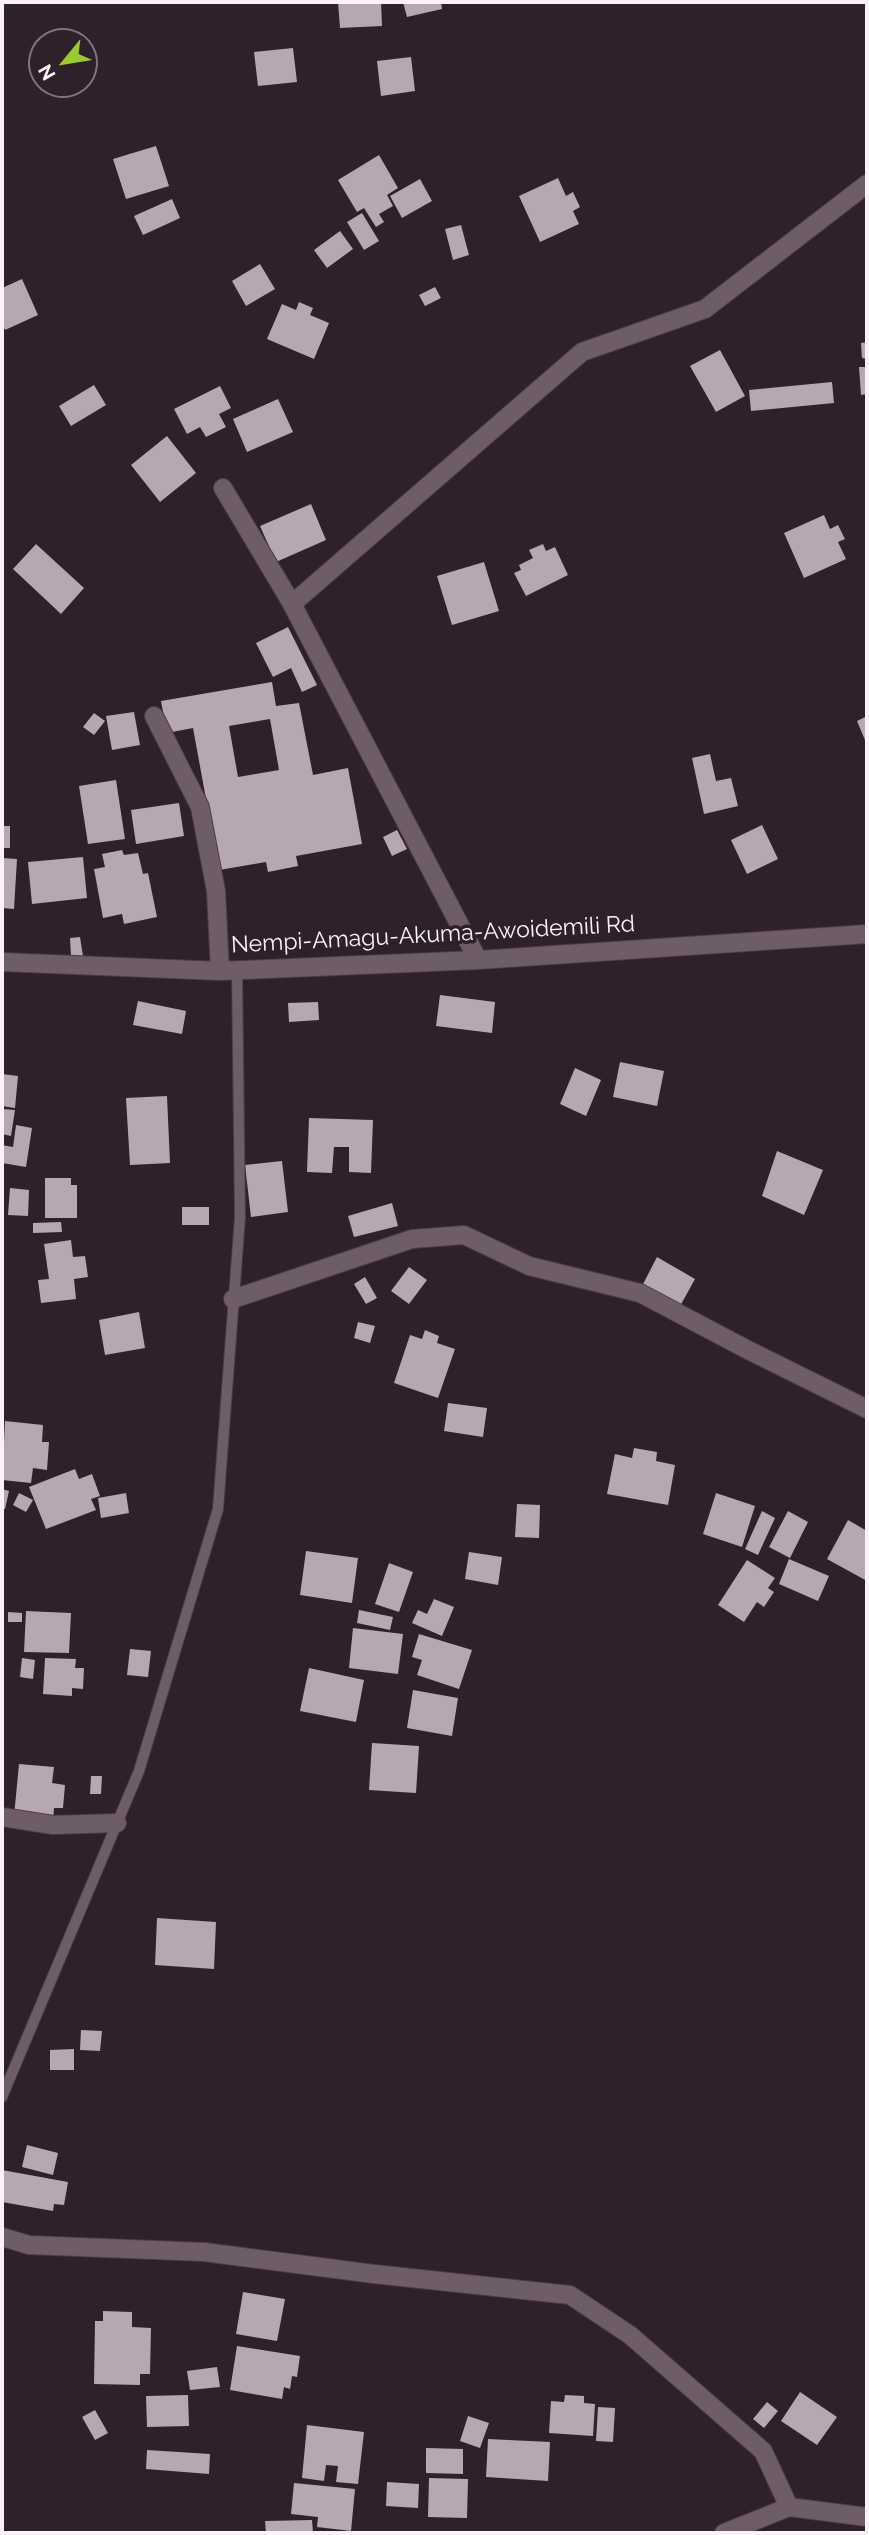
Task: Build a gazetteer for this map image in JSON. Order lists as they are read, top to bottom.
{
  "streets": {
    "street": ["Nempi-Amagu-Akuma-Awoidemili Rd"]
  },
  "north": "bottom left"
}
